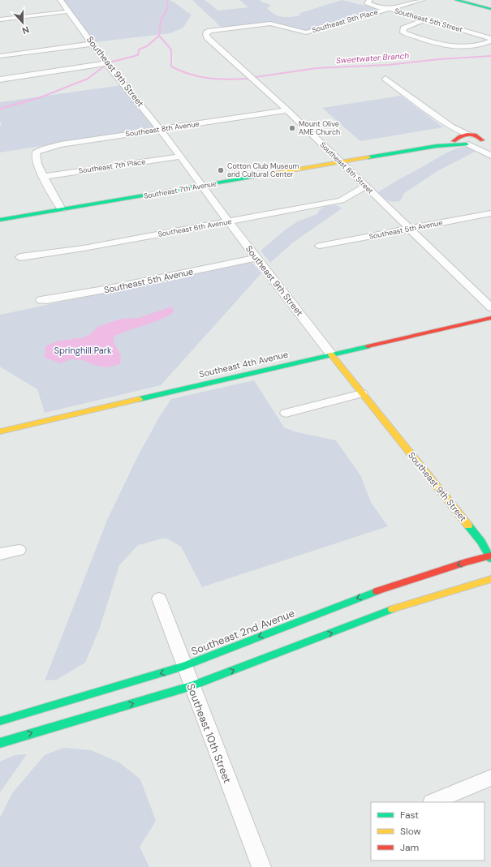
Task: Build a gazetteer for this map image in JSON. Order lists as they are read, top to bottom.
{
  "streets": {
    "street": [
      "Southeast 5th Street",
      "Southeast 9th Place",
      "Southeast 9th Street",
      "Southeast 8th Avenue",
      "Southeast 7th Place",
      "Southeast 8th Street",
      "Southeast 7th Avenue",
      "Southeast 6th Avenue",
      "Southeast 5th Avenue",
      "Southeast 4th Avenue",
      "Southeast 2nd Avenue",
      "Southeast 10th Street"
    ]
  },
  "crossings": [
    ["Southeast 5th Street", "Southeast 9th Place"],
    ["Southeast 9th Place", "Southeast 8th Street"],
    ["Southeast 9th Street", "Southeast 8th Avenue"],
    ["Southeast 9th Street", "Southeast 7th Place"],
    ["Southeast 9th Street", "Southeast 7th Avenue"],
    ["Southeast 9th Street", "Southeast 6th Avenue"],
    ["Southeast 9th Street", "Southeast 5th Avenue"],
    ["Southeast 9th Street", "Southeast 4th Avenue"],
    ["Southeast 9th Street", "Southeast 2nd Avenue"],
    ["Southeast 8th Avenue", "Southeast 7th Place"],
    ["Southeast 8th Avenue", "Southeast 8th Street"],
    ["Southeast 8th Street", "Southeast 7th Avenue"],
    ["Southeast 8th Street", "Southeast 6th Avenue"],
    ["Southeast 8th Street", "Southeast 5th Avenue"],
    ["Southeast 2nd Avenue", "Southeast 10th Street"]
  ],
  "water": ["Sweetwater Branch"],
  "parks": ["Springhill Park"],
  "places": ["Mount Olive AME Church", "Cotton Club Museum and Cultural Center"],
  "legend": ["Fast", "Slow", "Jam"],
  "north": "bottom"
}
